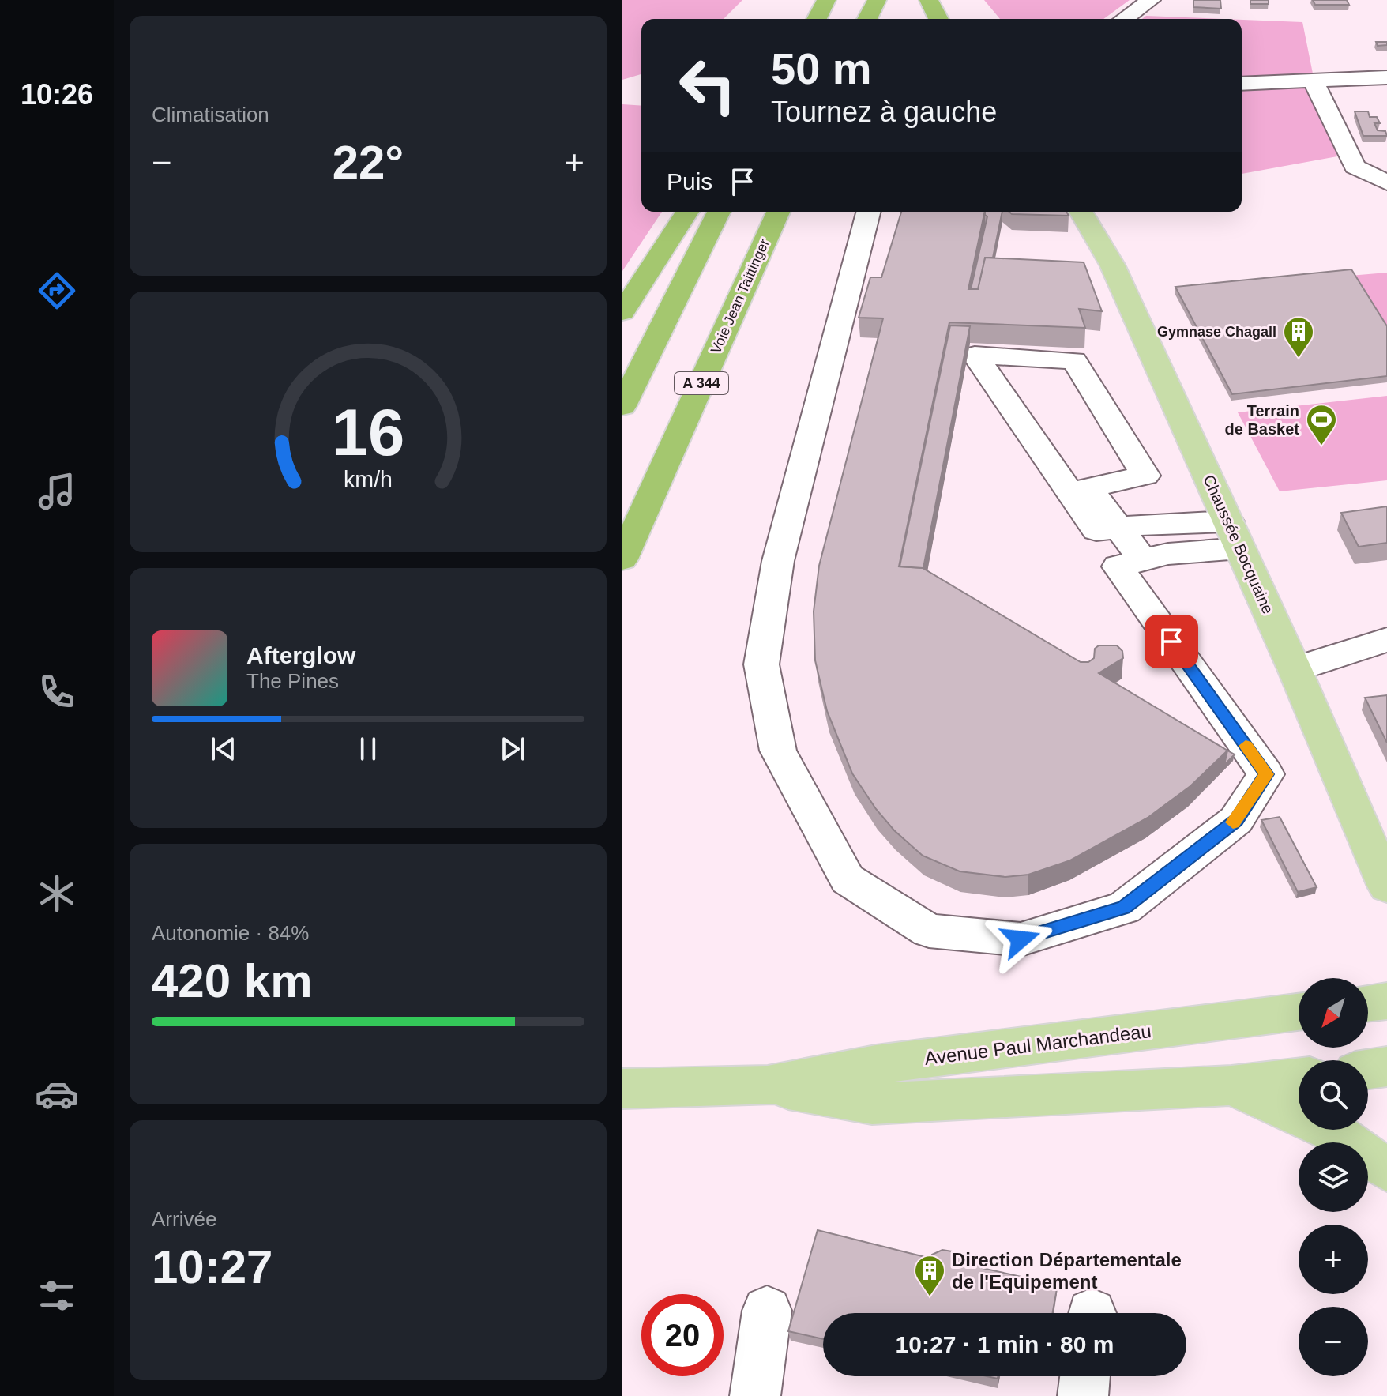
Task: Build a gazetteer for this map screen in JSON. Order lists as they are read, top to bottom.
{
  "streets": {
    "highway": ["Voie Jean Taittinger", "A 344"],
    "main road": ["Chaussée Bocquaine", "Avenue Paul Marchandeau"]
  },
  "places": {
    "building": ["Gymnase Chagall", "Direction Départementale de l'Equipement"],
    "sports": ["Terrain de Basket"]
  },
  "north": "bottom left",
  "page": {
    "tabs": "10:26",
    "tile": [
      "Climatisation",
      ["Autonomie · 84%", "420 km"],
      ["Arrivée", "10:27"]
    ],
    "turn": ["50 m", "Tournez à gauche"],
    "heat": ["−", "22°", "+"],
    "then": "Puis",
    "song": ["Afterglow", "The Pines"],
    "map_buttons": ["+", "−"],
    "limit": "20",
    "trip": "10:27 · 1 min · 80 m",
    "gauge": ["16", "km/h"]
  }
}
